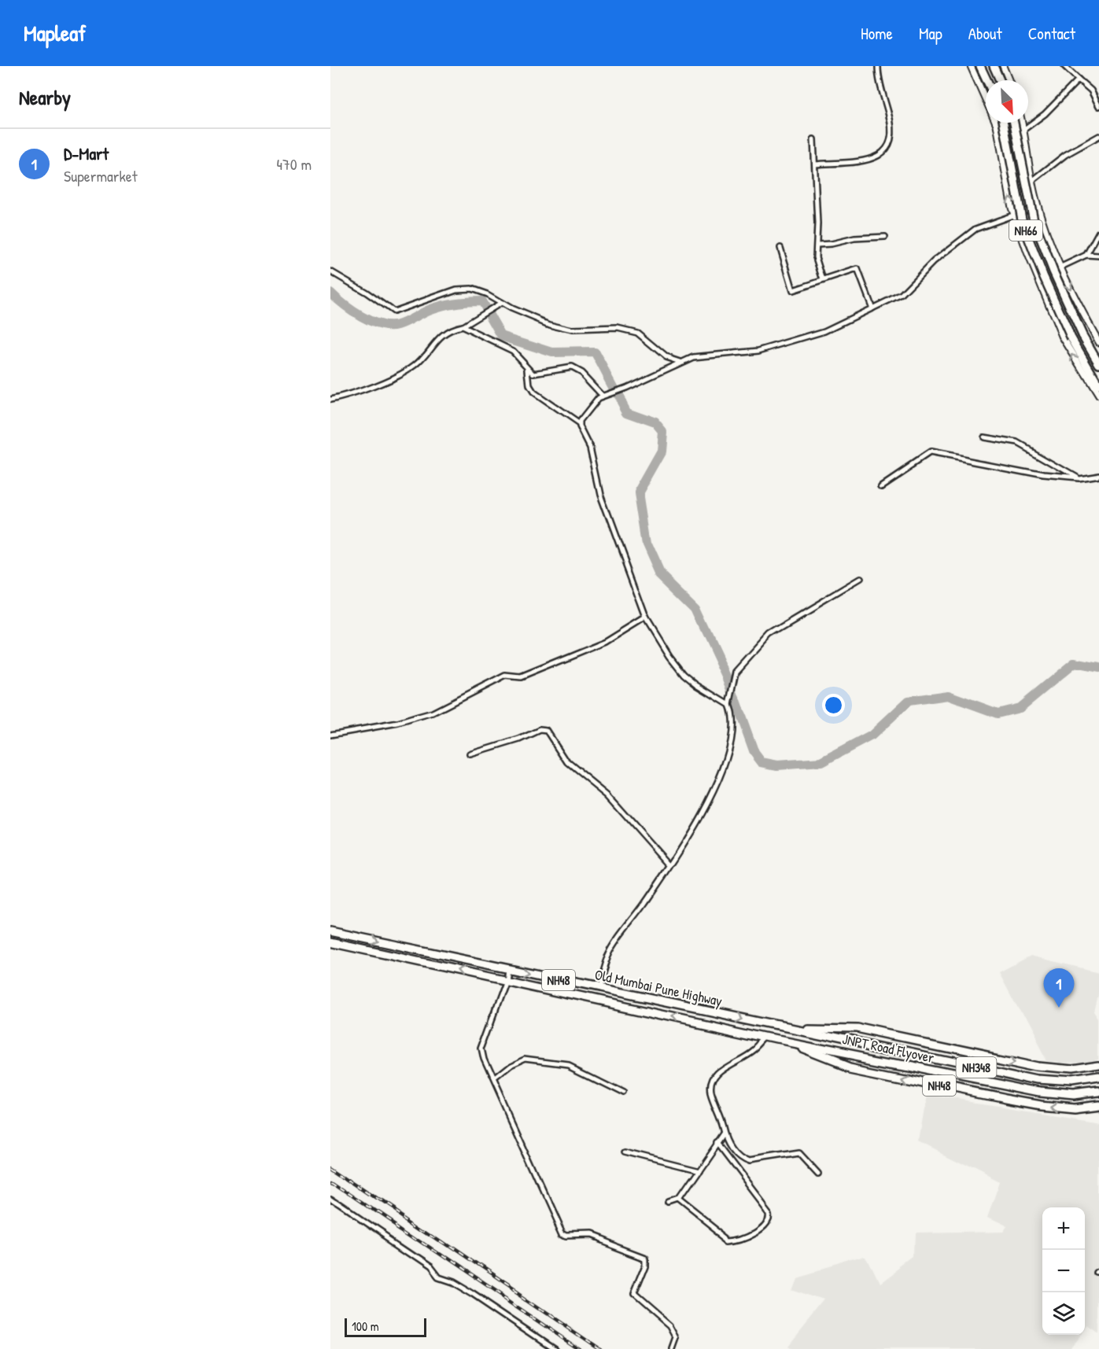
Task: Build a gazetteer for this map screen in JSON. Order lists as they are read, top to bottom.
{
  "streets": {
    "highway": [
      "NH66",
      "NH48",
      "Old Mumbai Pune Highway",
      "JNPT Road Flyover",
      "NH348"
    ]
  },
  "crossings": [
    ["NH48", "Old Mumbai Pune Highway"],
    ["NH48", "JNPT Road Flyover"],
    ["Old Mumbai Pune Highway", "JNPT Road Flyover"]
  ],
  "scale_bar": "100 m",
  "north": "bottom right",
  "page": {
    "header": "Mapleaf",
    "nav": [
      "Home",
      "Map",
      "About",
      "Contact"
    ],
    "heading": "Nearby",
    "list": [
      {
        "mark": "1",
        "name": "D-Mart",
        "note": "Supermarket",
        "value": "470 m"
      }
    ],
    "pins": "1",
    "map_buttons": ["+", "−"],
    "scale": "100 m"
  }
}
